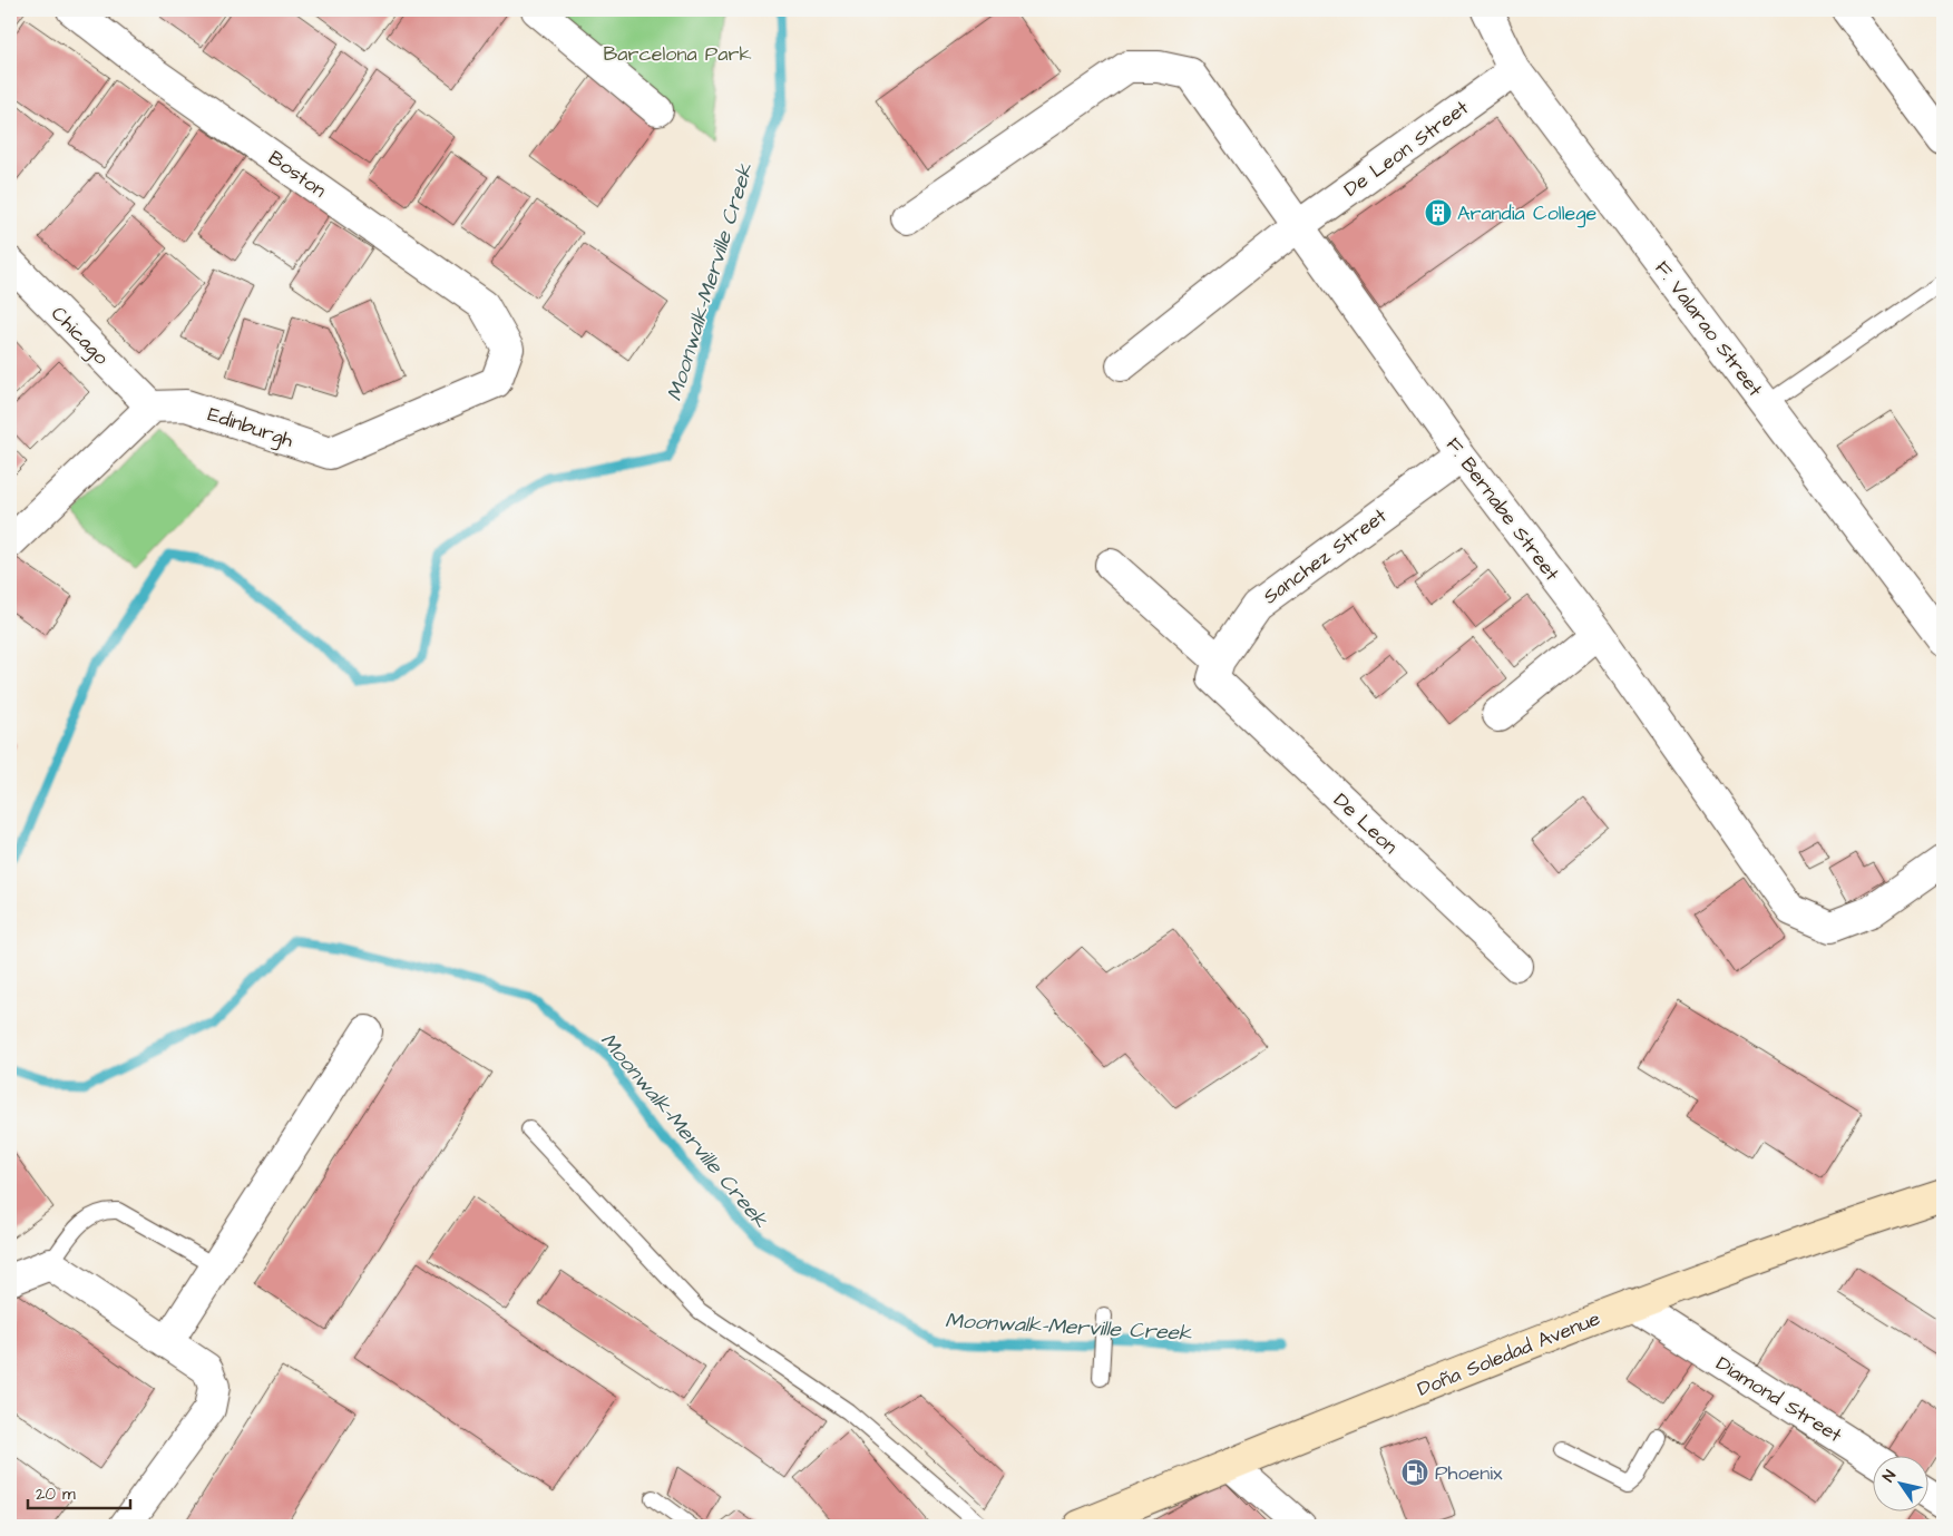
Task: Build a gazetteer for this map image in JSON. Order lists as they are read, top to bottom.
{
  "streets": {
    "main road": ["Doña Soledad Avenue"],
    "street": [
      "De Leon Street",
      "Boston",
      "F. Valarao Street",
      "Chicago",
      "Edinburgh",
      "F. Bernabe Street",
      "Sanchez Street",
      "De Leon",
      "Diamond Street"
    ]
  },
  "crossings": [
    ["De Leon Street", "F. Valarao Street"],
    ["De Leon Street", "F. Bernabe Street"],
    ["Boston", "Edinburgh"],
    ["Chicago", "Edinburgh"],
    ["F. Bernabe Street", "Sanchez Street"],
    ["Sanchez Street", "De Leon"],
    ["Doña Soledad Avenue", "Diamond Street"]
  ],
  "water": ["Moonwalk-Merville Creek"],
  "parks": ["Barcelona Park"],
  "places": {
    "building": ["Arandia College"],
    "fuel station": ["Phoenix"]
  },
  "scale_bar": "20 m",
  "north": "top left"
}
